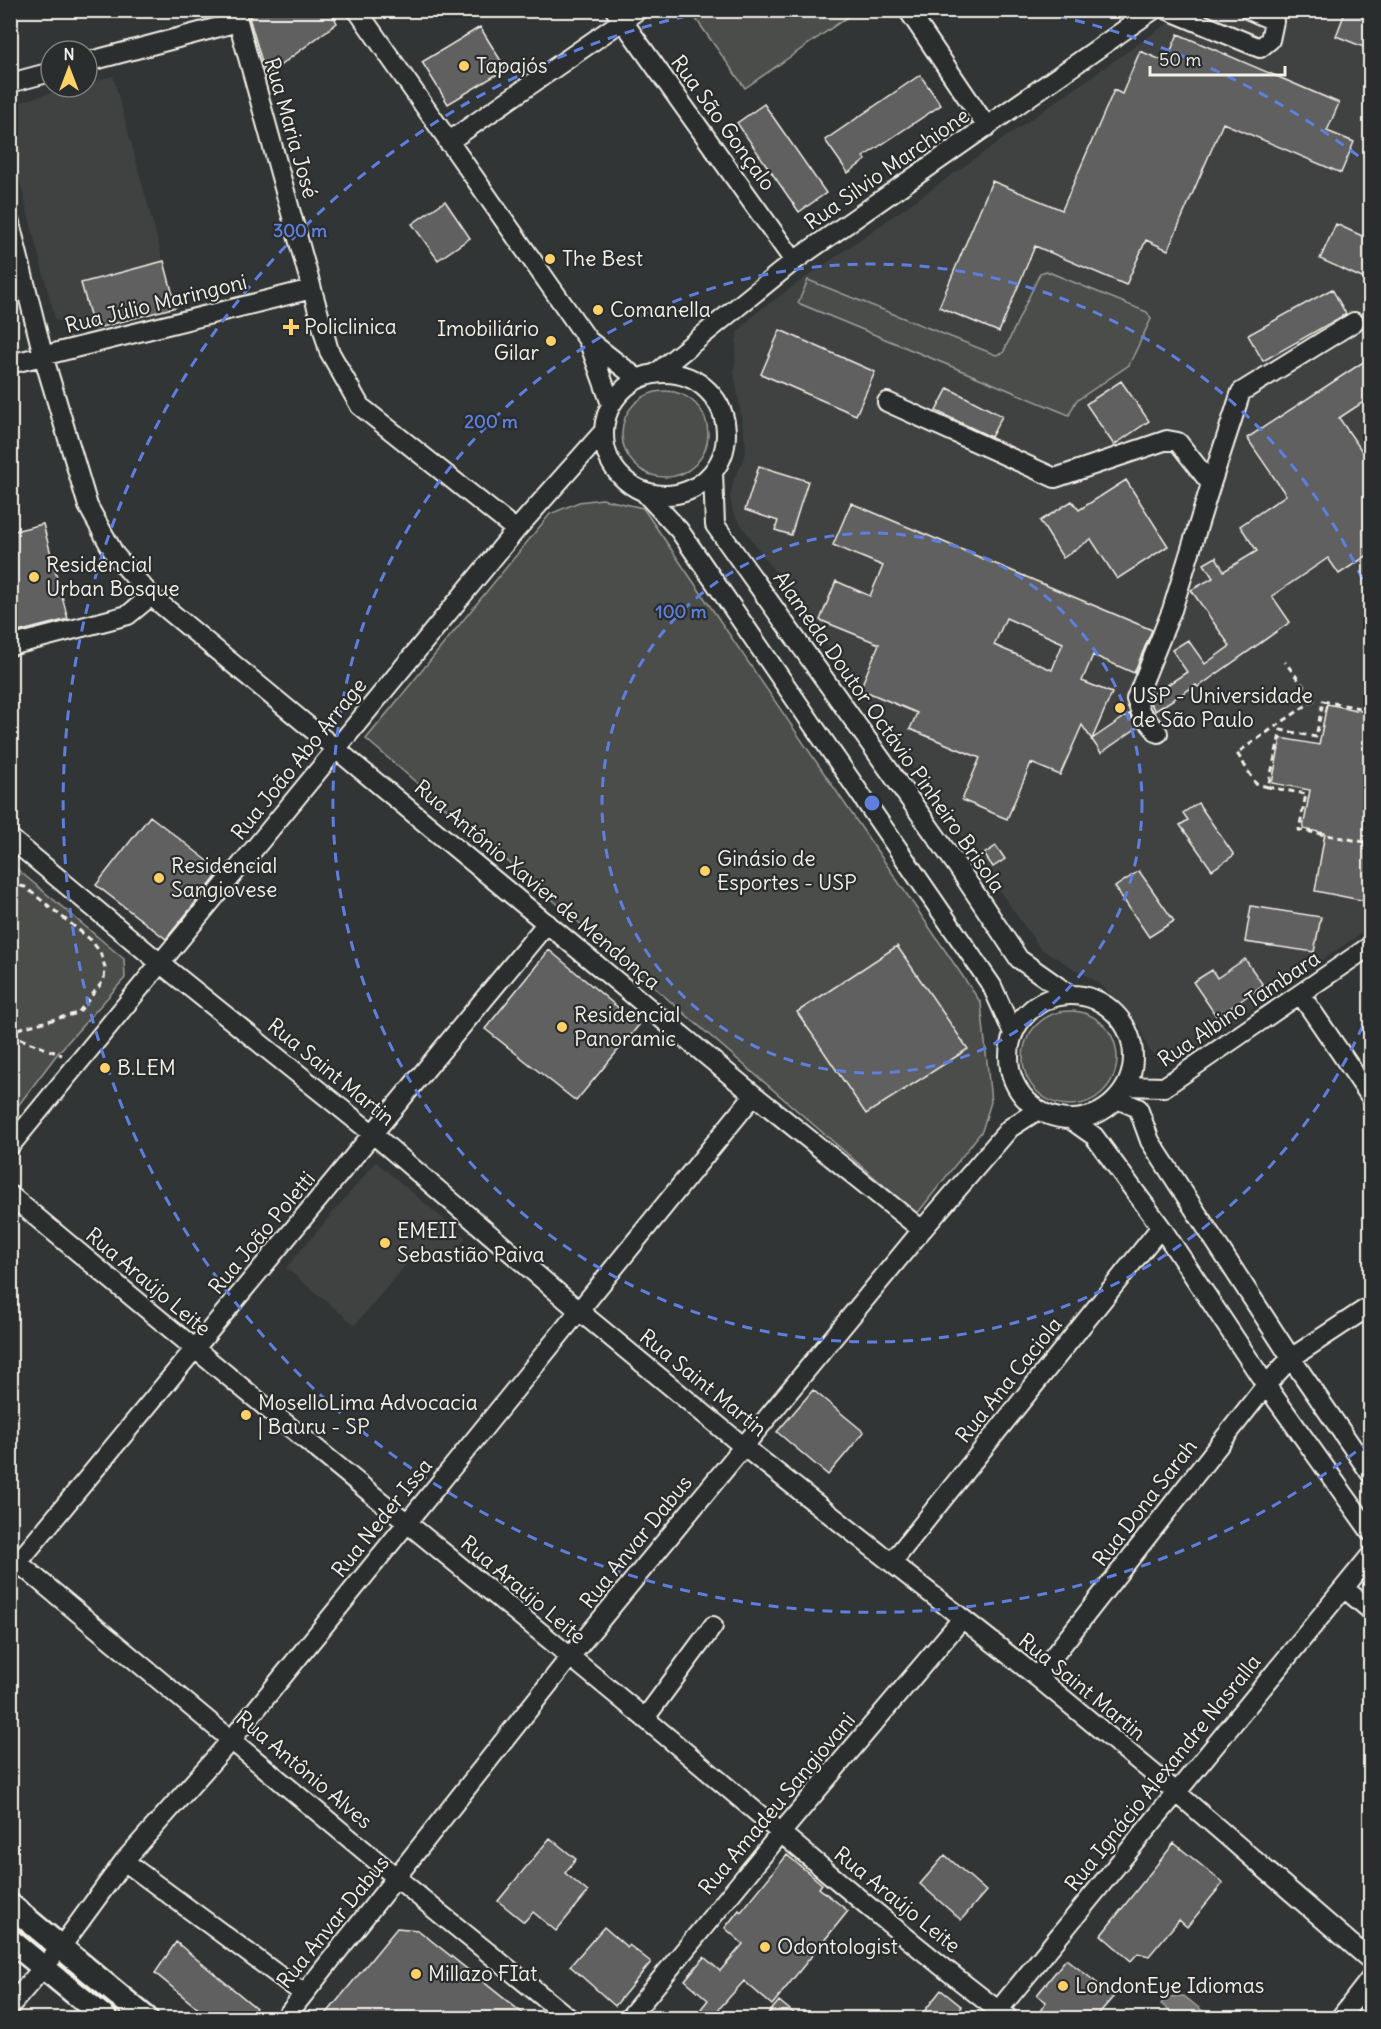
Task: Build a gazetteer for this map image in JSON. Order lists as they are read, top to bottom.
{
  "streets": {
    "street": [
      "Rua São Gonçalo",
      "Rua Maria José",
      "Rua Silvio Marchione",
      "Rua Júlio Maringoni",
      "Alameda Doutor Octávio Pinheiro Brisola",
      "Rua João Abo Arrage",
      "Rua Antônio Xavier de Mendonça",
      "Rua Albino Tambara",
      "Rua Saint Martin",
      "Rua João Poletti",
      "Rua Araújo Leite",
      "Rua Ana Caciola",
      "Rua Dona Sarah",
      "Rua Neder Issa",
      "Rua Anvar Dabus",
      "Rua Antônio Alves",
      "Rua Ignácio Alexandre Nasralla",
      "Rua Amadeu Sangiovani"
    ]
  },
  "crossings": [
    ["Rua São Gonçalo", "Rua Silvio Marchione"],
    ["Rua Maria José", "Rua Júlio Maringoni"],
    ["Rua Maria José", "Rua João Abo Arrage"],
    ["Rua Silvio Marchione", "Alameda Doutor Octávio Pinheiro Brisola"],
    ["Rua Silvio Marchione", "Rua João Abo Arrage"],
    ["Rua Júlio Maringoni", "Rua Antônio Xavier de Mendonça"],
    ["Alameda Doutor Octávio Pinheiro Brisola", "Rua João Abo Arrage"],
    ["Alameda Doutor Octávio Pinheiro Brisola", "Rua Albino Tambara"],
    ["Alameda Doutor Octávio Pinheiro Brisola", "Rua Anvar Dabus"],
    ["Rua João Abo Arrage", "Rua Antônio Xavier de Mendonça"],
    ["Rua João Abo Arrage", "Rua Saint Martin"],
    ["Rua Antônio Xavier de Mendonça", "Rua João Poletti"],
    ["Rua Antônio Xavier de Mendonça", "Rua Neder Issa"],
    ["Rua Antônio Xavier de Mendonça", "Rua Anvar Dabus"],
    ["Rua Albino Tambara", "Rua Anvar Dabus"],
    ["Rua Saint Martin", "Rua João Poletti"],
    ["Rua Saint Martin", "Rua Ana Caciola"],
    ["Rua Saint Martin", "Rua Dona Sarah"],
    ["Rua Saint Martin", "Rua Neder Issa"],
    ["Rua Saint Martin", "Rua Anvar Dabus"],
    ["Rua Saint Martin", "Rua Ignácio Alexandre Nasralla"],
    ["Rua Saint Martin", "Rua Amadeu Sangiovani"],
    ["Rua João Poletti", "Rua Araújo Leite"],
    ["Rua João Poletti", "Rua Antônio Alves"],
    ["Rua Araújo Leite", "Rua Neder Issa"],
    ["Rua Araújo Leite", "Rua Anvar Dabus"],
    ["Rua Araújo Leite", "Rua Ignácio Alexandre Nasralla"],
    ["Rua Araújo Leite", "Rua Amadeu Sangiovani"],
    ["Rua Neder Issa", "Rua Antônio Alves"],
    ["Rua Anvar Dabus", "Rua Antônio Alves"]
  ],
  "places": {
    "other": [
      "Tapajós",
      "The Best",
      "Comanella",
      "Imobiliário Gilar",
      "Residencial Urban Bosque",
      "USP - Universidade de São Paulo",
      "Ginásio de Esportes - USP",
      "Residencial Sangiovese",
      "Residencial Panoramic",
      "B.LEM",
      "EMEII Sebastião Paiva",
      "MoselloLima Advocacia | Bauru - SP",
      "Odontologist",
      "Millazo FIat",
      "LondonEye Idiomas"
    ],
    "health": ["Policlinica"]
  },
  "scale_bar": "50 m",
  "north": "top",
  "rings": ["300 m", "200 m", "100 m"]
}
